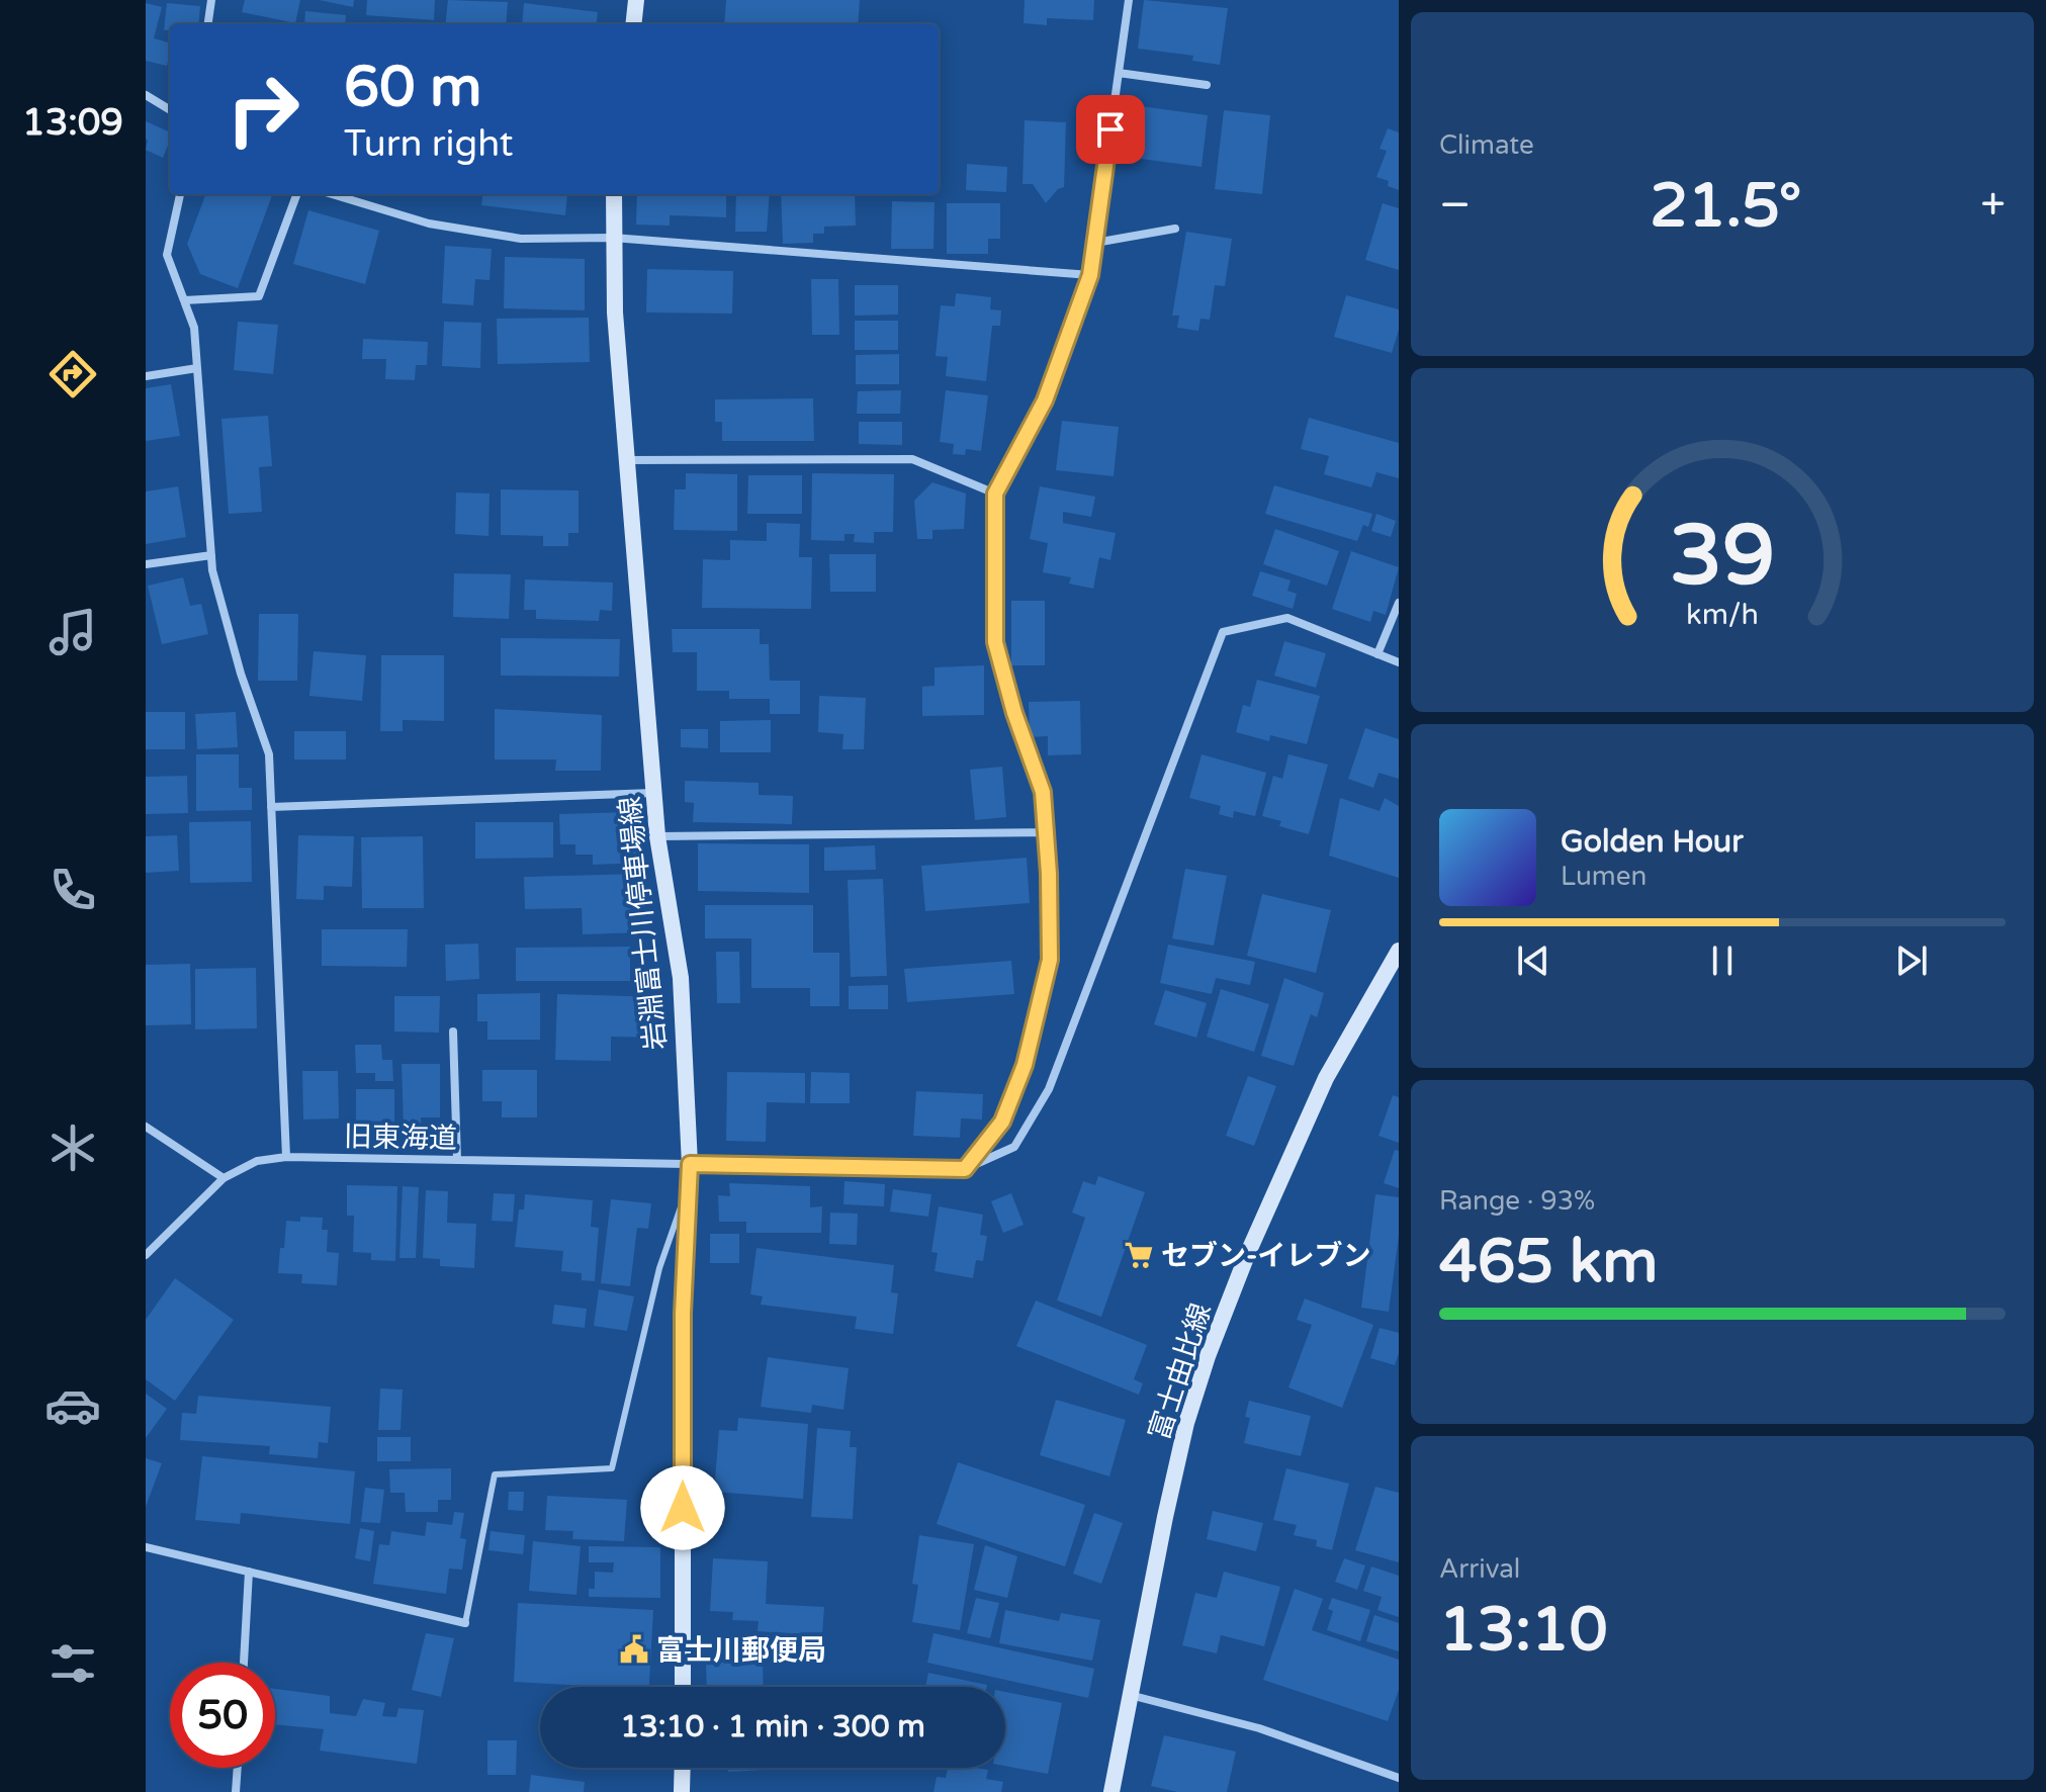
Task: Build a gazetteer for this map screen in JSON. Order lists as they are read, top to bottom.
{
  "streets": {
    "main road": ["岩淵富士川停車場線", "富士由比線"],
    "street": ["旧東海道"]
  },
  "crossings": [
    ["岩淵富士川停車場線", "旧東海道"]
  ],
  "places": {
    "supermarket": ["セブン-イレブン"],
    "public building": ["富士川郵便局"]
  },
  "page": {
    "tabs": "13:09",
    "tile": [
      "Climate",
      ["Range · 93%", "465 km"],
      ["Arrival", "13:10"]
    ],
    "turn": ["60 m", "Turn right"],
    "heat": ["−", "21.5°", "+"],
    "song": ["Golden Hour", "Lumen"],
    "limit": "50",
    "trip": "13:10 · 1 min · 300 m",
    "gauge": ["39", "km/h"]
  }
}
